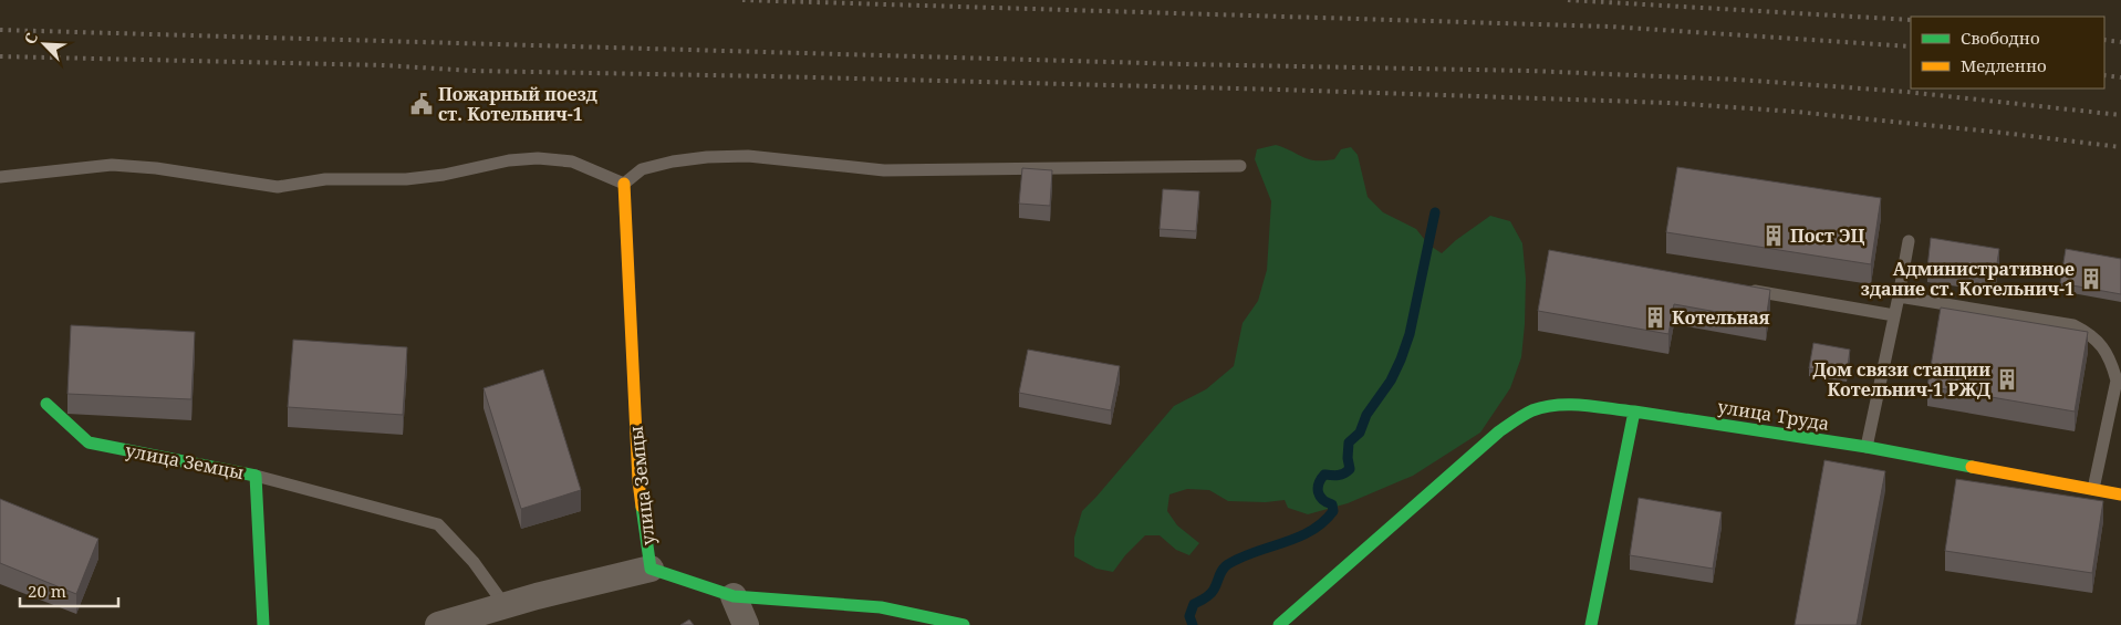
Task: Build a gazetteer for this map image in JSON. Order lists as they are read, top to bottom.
{
  "streets": {
    "street": ["улица Труда", "улица Земцы"]
  },
  "places": {
    "public building": ["Пожарный поезд ст. Котельнич-1"],
    "building": [
      "Пост ЭЦ",
      "Административное здание ст. Котельнич-1",
      "Котельная",
      "Дом связи станции Котельнич-1 РЖД"
    ]
  },
  "legend": ["Свободно", "Медленно"],
  "scale_bar": "20 m",
  "north": "top left"
}
